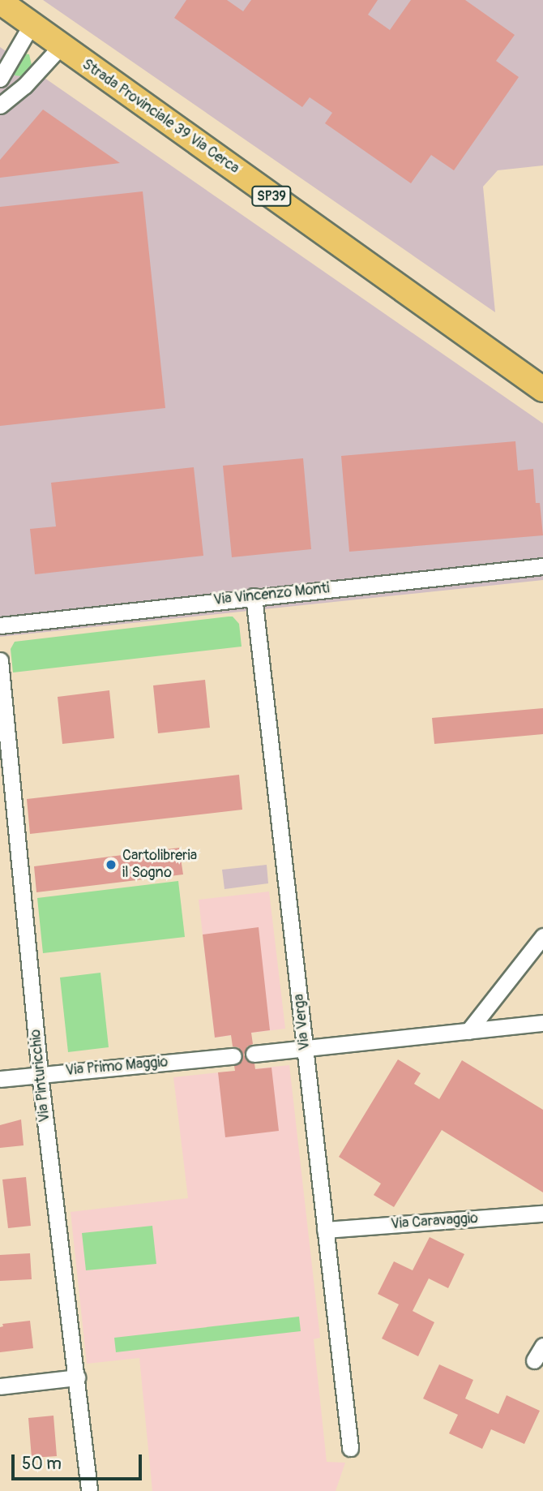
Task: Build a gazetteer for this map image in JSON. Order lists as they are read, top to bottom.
{
  "streets": {
    "main road": ["Strada Provinciale 39 Via Cerca", "SP39"],
    "street": [
      "Via Vincenzo Monti",
      "Via Verga",
      "Via Primo Maggio",
      "Via Pinturicchio",
      "Via Caravaggio"
    ]
  },
  "crossings": [
    ["Via Vincenzo Monti", "Via Verga"],
    ["Via Verga", "Via Caravaggio"],
    ["Via Primo Maggio", "Via Pinturicchio"]
  ],
  "places": ["Cartolibreria il Sogno"],
  "scale_bar": "50 m"
}
